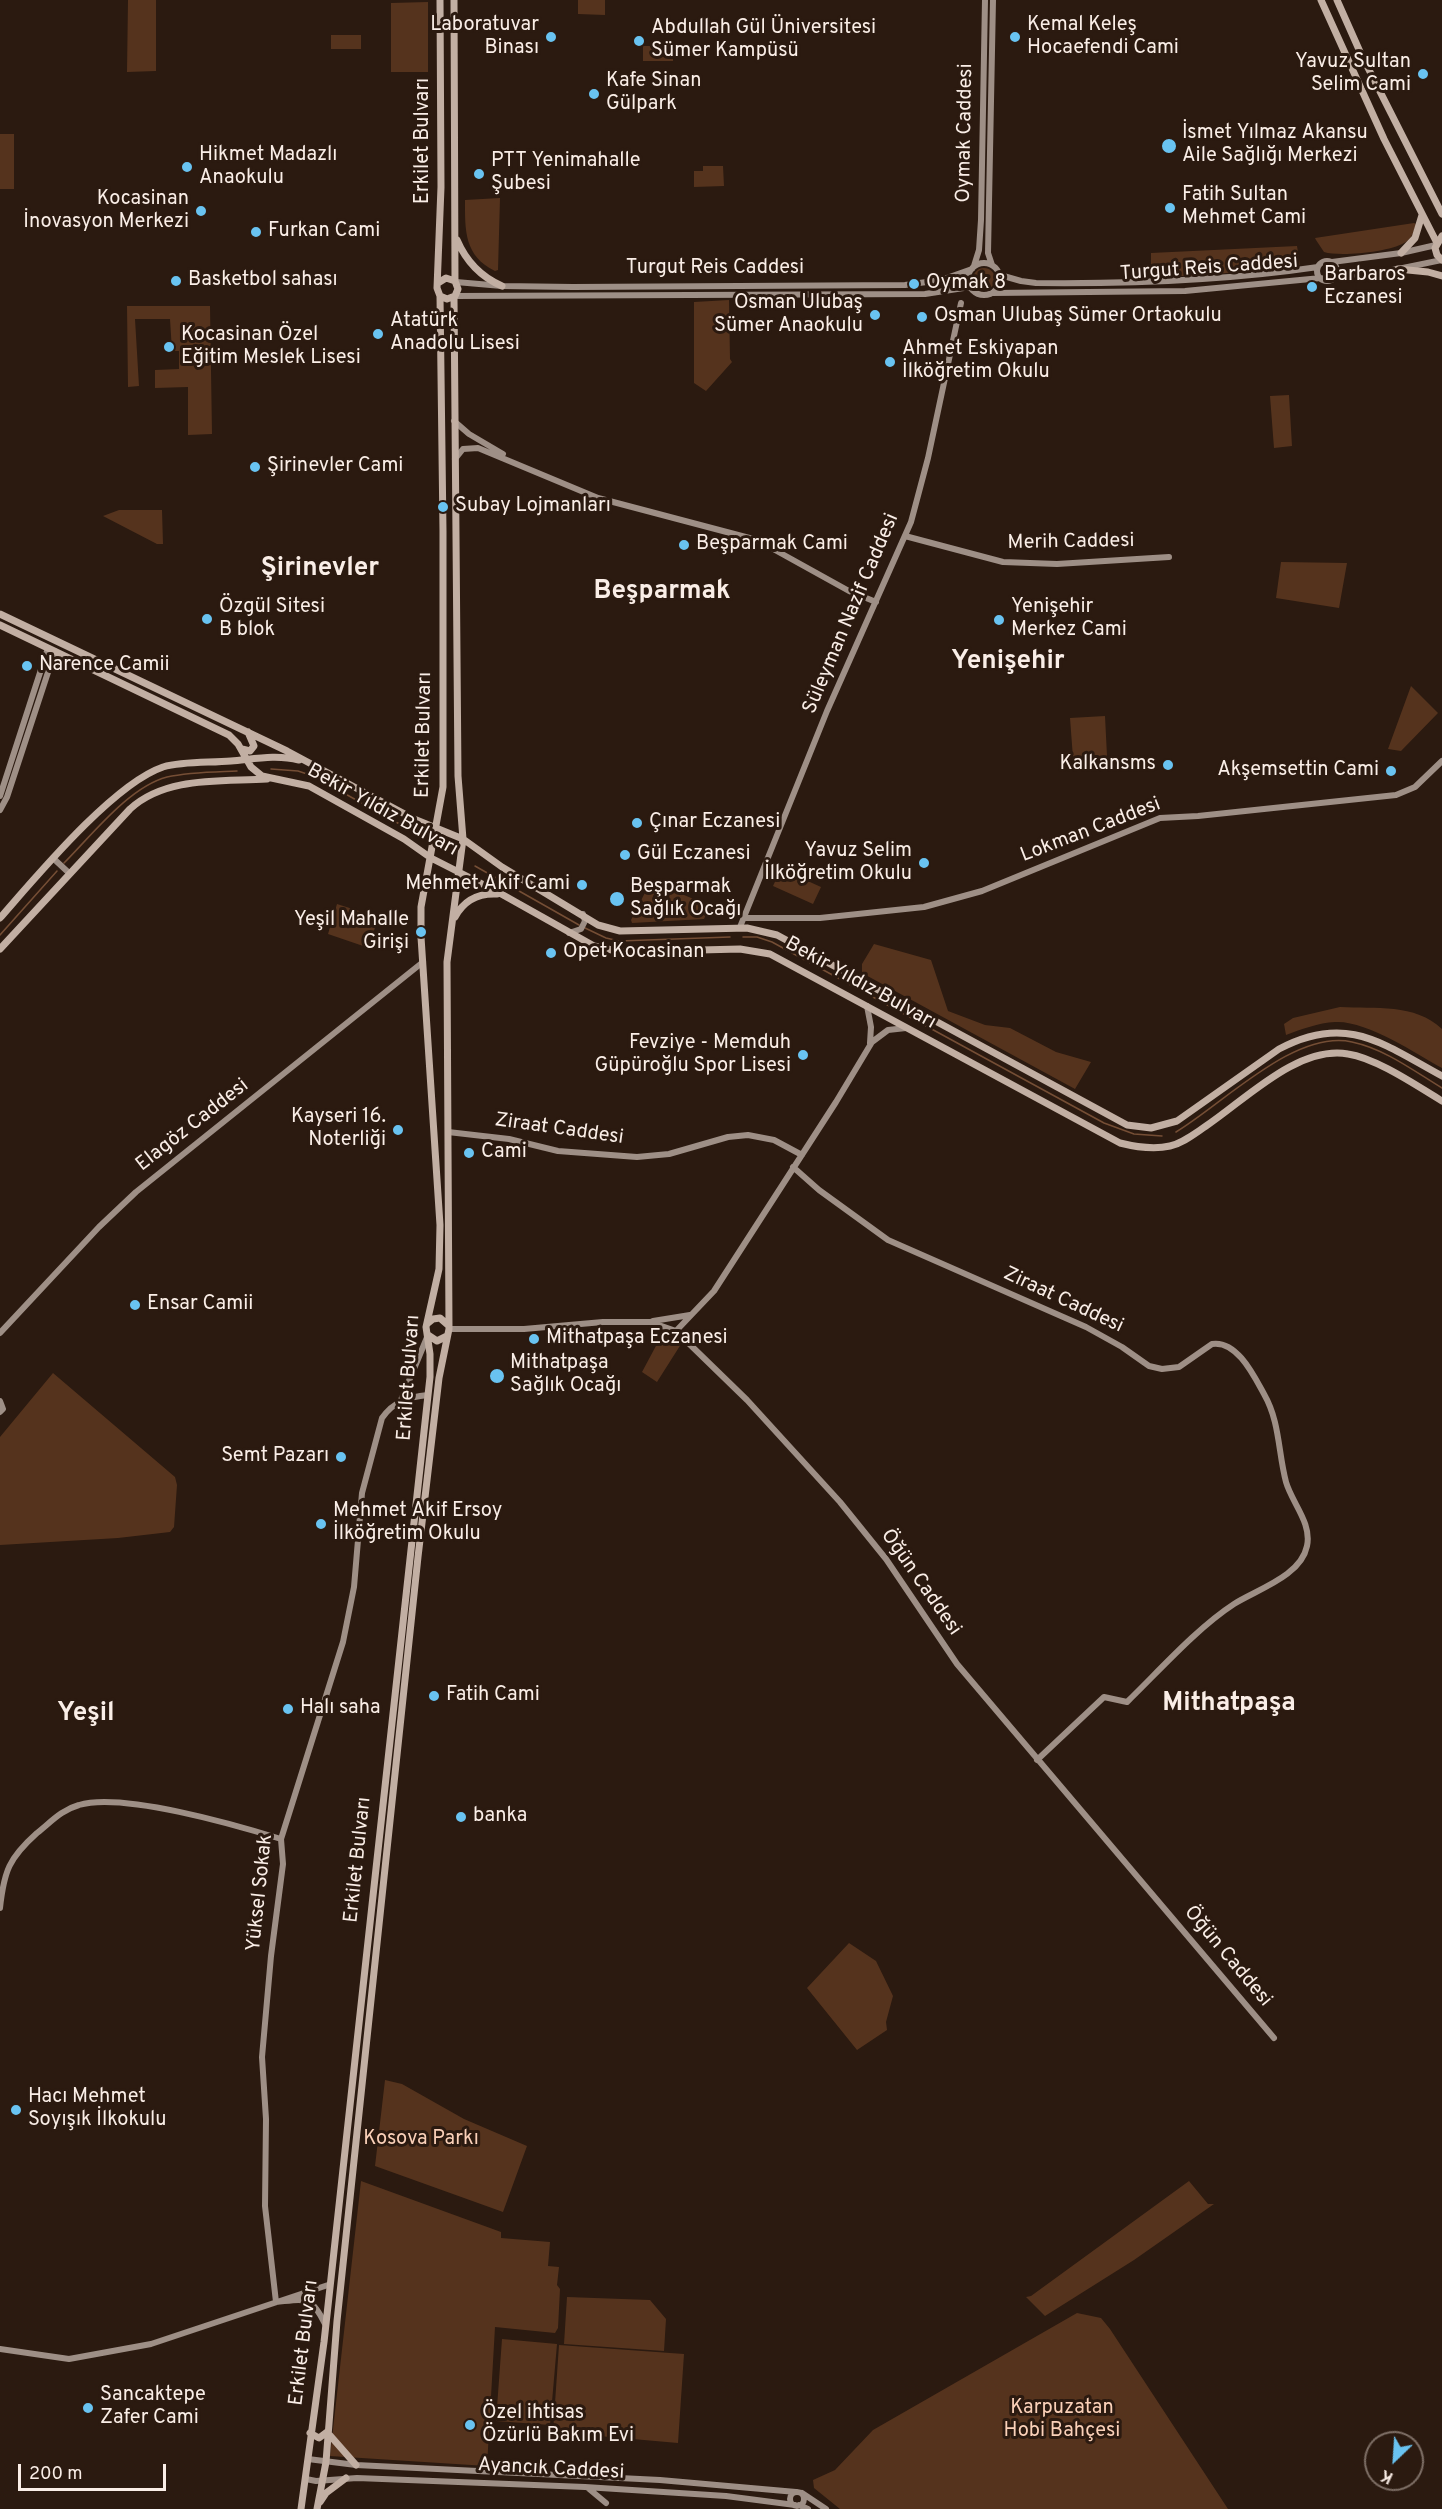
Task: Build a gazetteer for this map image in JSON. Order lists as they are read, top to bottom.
{
  "streets": {
    "main road": ["Erkilet Bulvarı", "Bekir Yıldız Bulvarı"],
    "street": [
      "Oymak Caddesi",
      "Turgut Reis Caddesi",
      "Merih Caddesi",
      "Süleyman Nazif Caddesi",
      "Lokman Caddesi",
      "Elagöz Caddesi",
      "Ziraat Caddesi",
      "Öğün Caddesi",
      "Yüksel Sokak",
      "Ayancık Caddesi"
    ]
  },
  "crossings": [
    ["Oymak Caddesi", "Turgut Reis Caddesi"],
    ["Erkilet Bulvarı", "Turgut Reis Caddesi"],
    ["Erkilet Bulvarı", "Bekir Yıldız Bulvarı"],
    ["Erkilet Bulvarı", "Elagöz Caddesi"],
    ["Erkilet Bulvarı", "Ziraat Caddesi"],
    ["Erkilet Bulvarı", "Öğün Caddesi"],
    ["Erkilet Bulvarı", "Yüksel Sokak"],
    ["Erkilet Bulvarı", "Ayancık Caddesi"],
    ["Merih Caddesi", "Süleyman Nazif Caddesi"],
    ["Süleyman Nazif Caddesi", "Bekir Yıldız Bulvarı"],
    ["Süleyman Nazif Caddesi", "Lokman Caddesi"],
    ["Ziraat Caddesi", "Öğün Caddesi"],
    ["Öğün Caddesi", "Yüksel Sokak"]
  ],
  "districts": [
    "Şirinevler",
    "Beşparmak",
    "Yenişehir",
    "Mithatpaşa",
    "Yeşil"
  ],
  "parks": ["Kosova Parkı", "Karpuzatan Hobi Bahçesi"],
  "places": [
    "Laboratuvar Binası",
    "Kemal Keleş Hocaefendi Cami",
    "Abdullah Gül Üniversitesi Sümer Kampüsü",
    "Yavuz Sultan Selim Cami",
    "Kafe Sinan Gülpark",
    "İsmet Yılmaz Akansu Aile Sağlığı Merkezi",
    "Hikmet Madazlı Anaokulu",
    "PTT Yenimahalle Şubesi",
    "Fatih Sultan Mehmet Cami",
    "Kocasinan İnovasyon Merkezi",
    "Furkan Cami",
    "Basketbol sahası",
    "Oymak 8",
    "Barbaros Eczanesi",
    "Osman Ulubaş Sümer Anaokulu",
    "Osman Ulubaş Sümer Ortaokulu",
    "Atatürk Anadolu Lisesi",
    "Kocasinan Özel Eğitim Meslek Lisesi",
    "Ahmet Eskiyapan İlköğretim Okulu",
    "Şirinevler Cami",
    "Subay Lojmanları",
    "Beşparmak Cami",
    "Özgül Sitesi B blok",
    "Yenişehir Merkez Cami",
    "Narence Camii",
    "Kalkansms",
    "Akşemsettin Cami",
    "Çınar Eczanesi",
    "Gül Eczanesi",
    "Yavuz Selim İlköğretim Okulu",
    "Mehmet Akif Cami",
    "Beşparmak Sağlık Ocağı",
    "Yeşil Mahalle Girişi",
    "Opet Kocasinan",
    "Fevziye - Memduh Güpüroğlu Spor Lisesi",
    "Kayseri 16. Noterliği",
    "Cami",
    "Ensar Camii",
    "Mithatpaşa Eczanesi",
    "Mithatpaşa Sağlık Ocağı",
    "Semt Pazarı",
    "Mehmet Akif Ersoy İlköğretim Okulu",
    "Fatih Cami",
    "Halı saha",
    "banka",
    "Hacı Mehmet Soyışık İlkokulu",
    "Sancaktepe Zafer Cami",
    "Özel ihtisas Özürlü Bakım Evi"
  ],
  "scale_bar": "200 m",
  "north": "bottom left"
}
